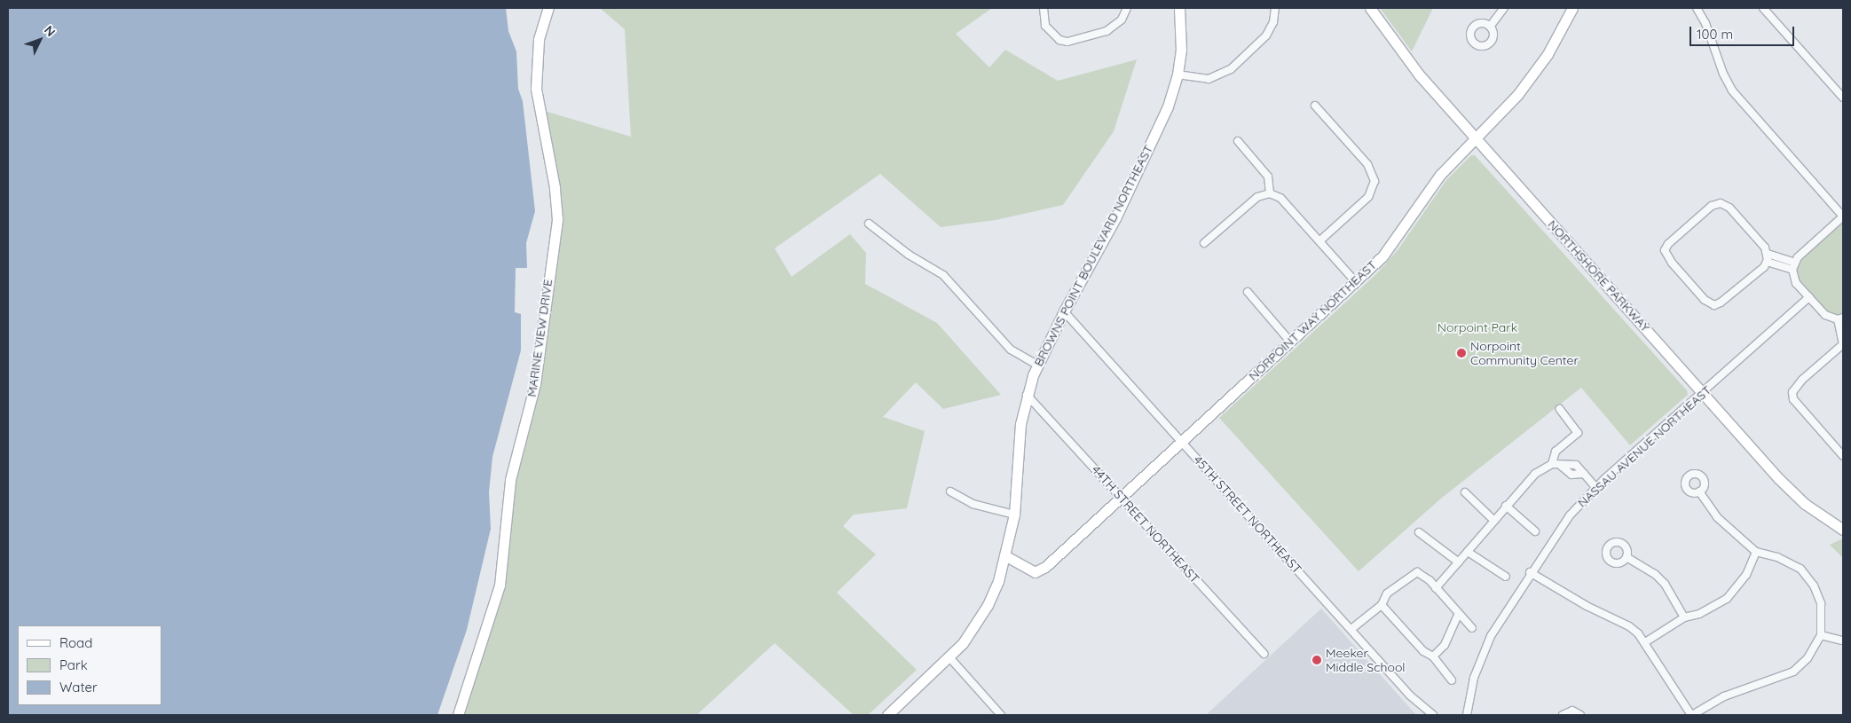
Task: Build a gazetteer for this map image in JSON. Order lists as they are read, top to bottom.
{
  "streets": {
    "street": [
      "BROWNS POINT BOULEVARD NORTHEAST",
      "NORTHSHORE PARKWAY",
      "NORPOINT WAY NORTHEAST",
      "MARINE VIEW DRIVE",
      "NASSAU AVENUE NORTHEAST",
      "45TH STREET NORTHEAST",
      "44TH STREET NORTHEAST"
    ]
  },
  "crossings": [
    ["BROWNS POINT BOULEVARD NORTHEAST", "NORPOINT WAY NORTHEAST"],
    ["BROWNS POINT BOULEVARD NORTHEAST", "45TH STREET NORTHEAST"],
    ["BROWNS POINT BOULEVARD NORTHEAST", "44TH STREET NORTHEAST"],
    ["NORTHSHORE PARKWAY", "NORPOINT WAY NORTHEAST"],
    ["NORTHSHORE PARKWAY", "NASSAU AVENUE NORTHEAST"],
    ["NORPOINT WAY NORTHEAST", "45TH STREET NORTHEAST"],
    ["NORPOINT WAY NORTHEAST", "44TH STREET NORTHEAST"]
  ],
  "parks": ["Norpoint Park"],
  "places": ["Norpoint Community Center", "Meeker Middle School"],
  "legend": ["Road", "Park", "Water"],
  "scale_bar": "100 m",
  "north": "top right"
}
